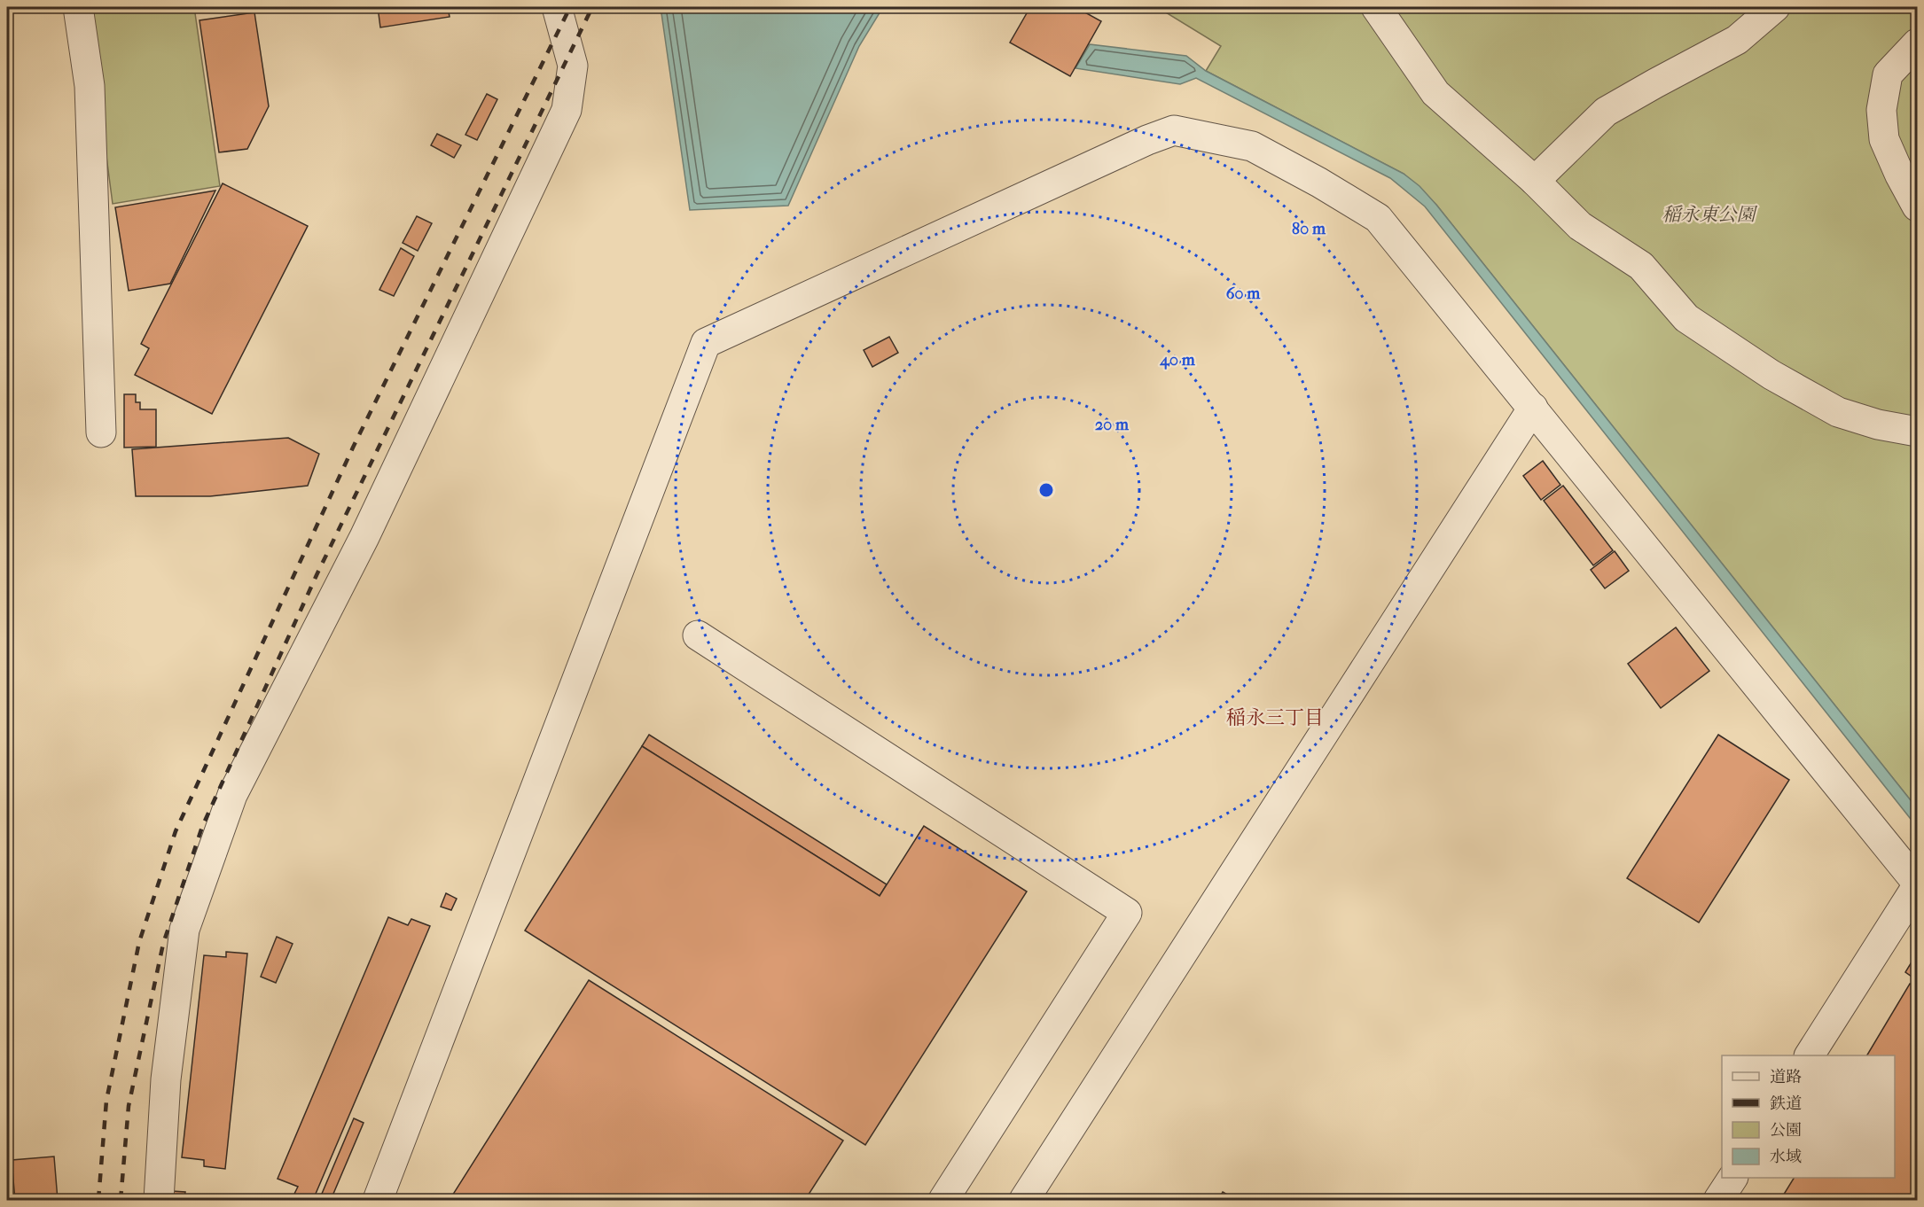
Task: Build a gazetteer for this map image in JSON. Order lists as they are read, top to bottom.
{
  "districts": ["稲永三丁目"],
  "parks": ["稲永東公園"],
  "legend": [
    "道路",
    "鉄道",
    "公園",
    "水域"
  ],
  "rings": [
    "80 m",
    "60 m",
    "40 m",
    "20 m"
  ]
}
